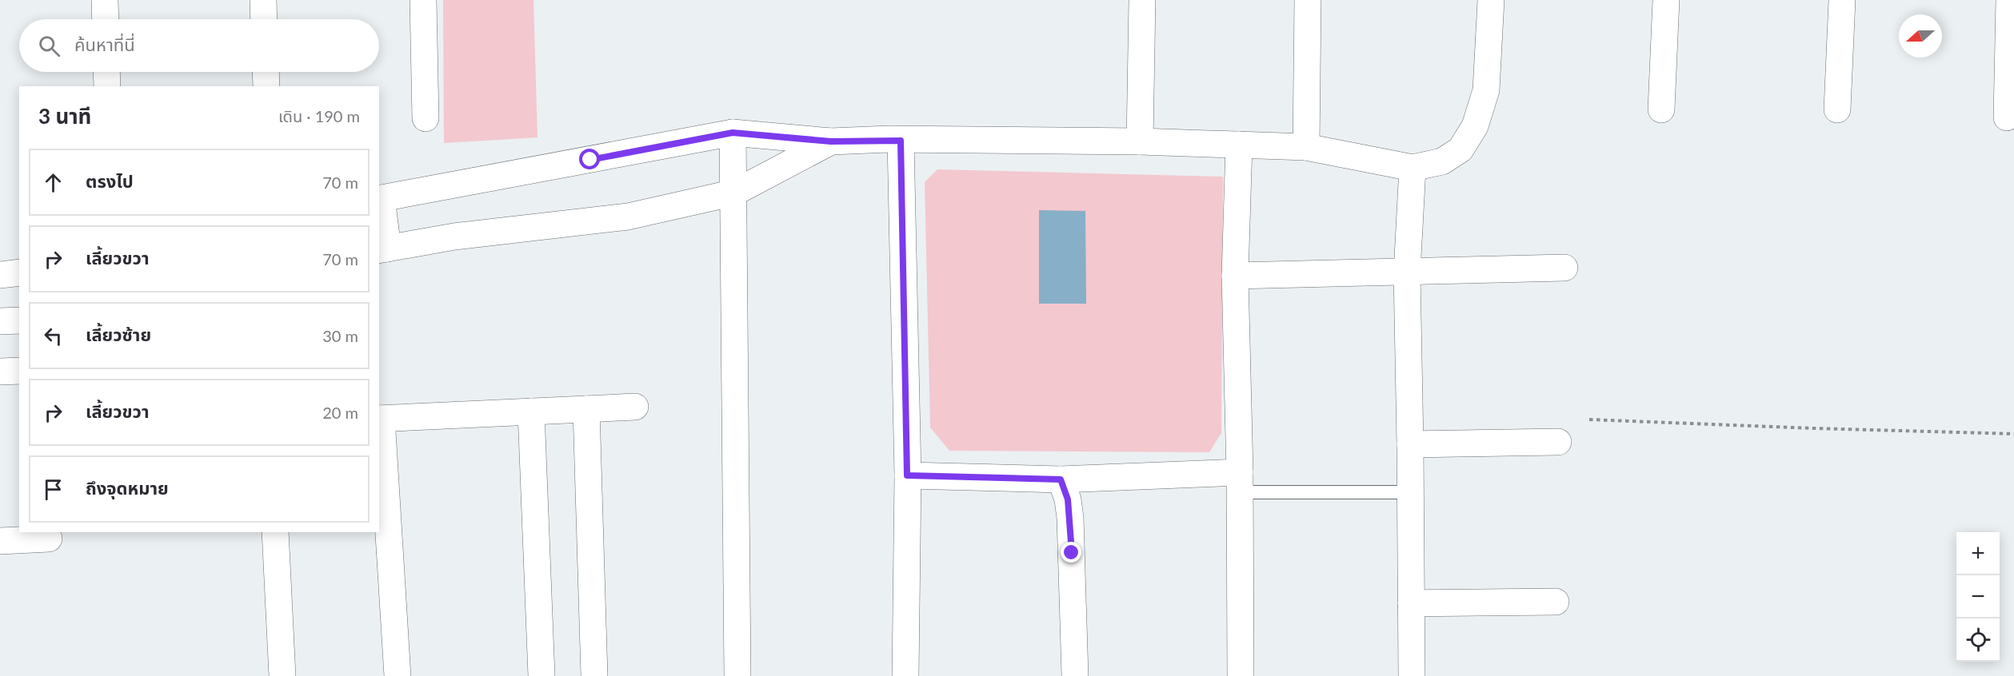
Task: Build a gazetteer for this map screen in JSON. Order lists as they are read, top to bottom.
{
  "north": "left",
  "page": {
    "search": "ค้นหาที่นี่",
    "heading": ["3 นาที", "เดิน · 190 m"],
    "list": [
      ["ตรงไป", "70 m"],
      ["เลี้ยวขวา", "70 m"],
      ["เลี้ยวซ้าย", "30 m"],
      ["เลี้ยวขวา", "20 m"],
      "ถึงจุดหมาย"
    ],
    "map_buttons": ["+", "−"]
  }
}
